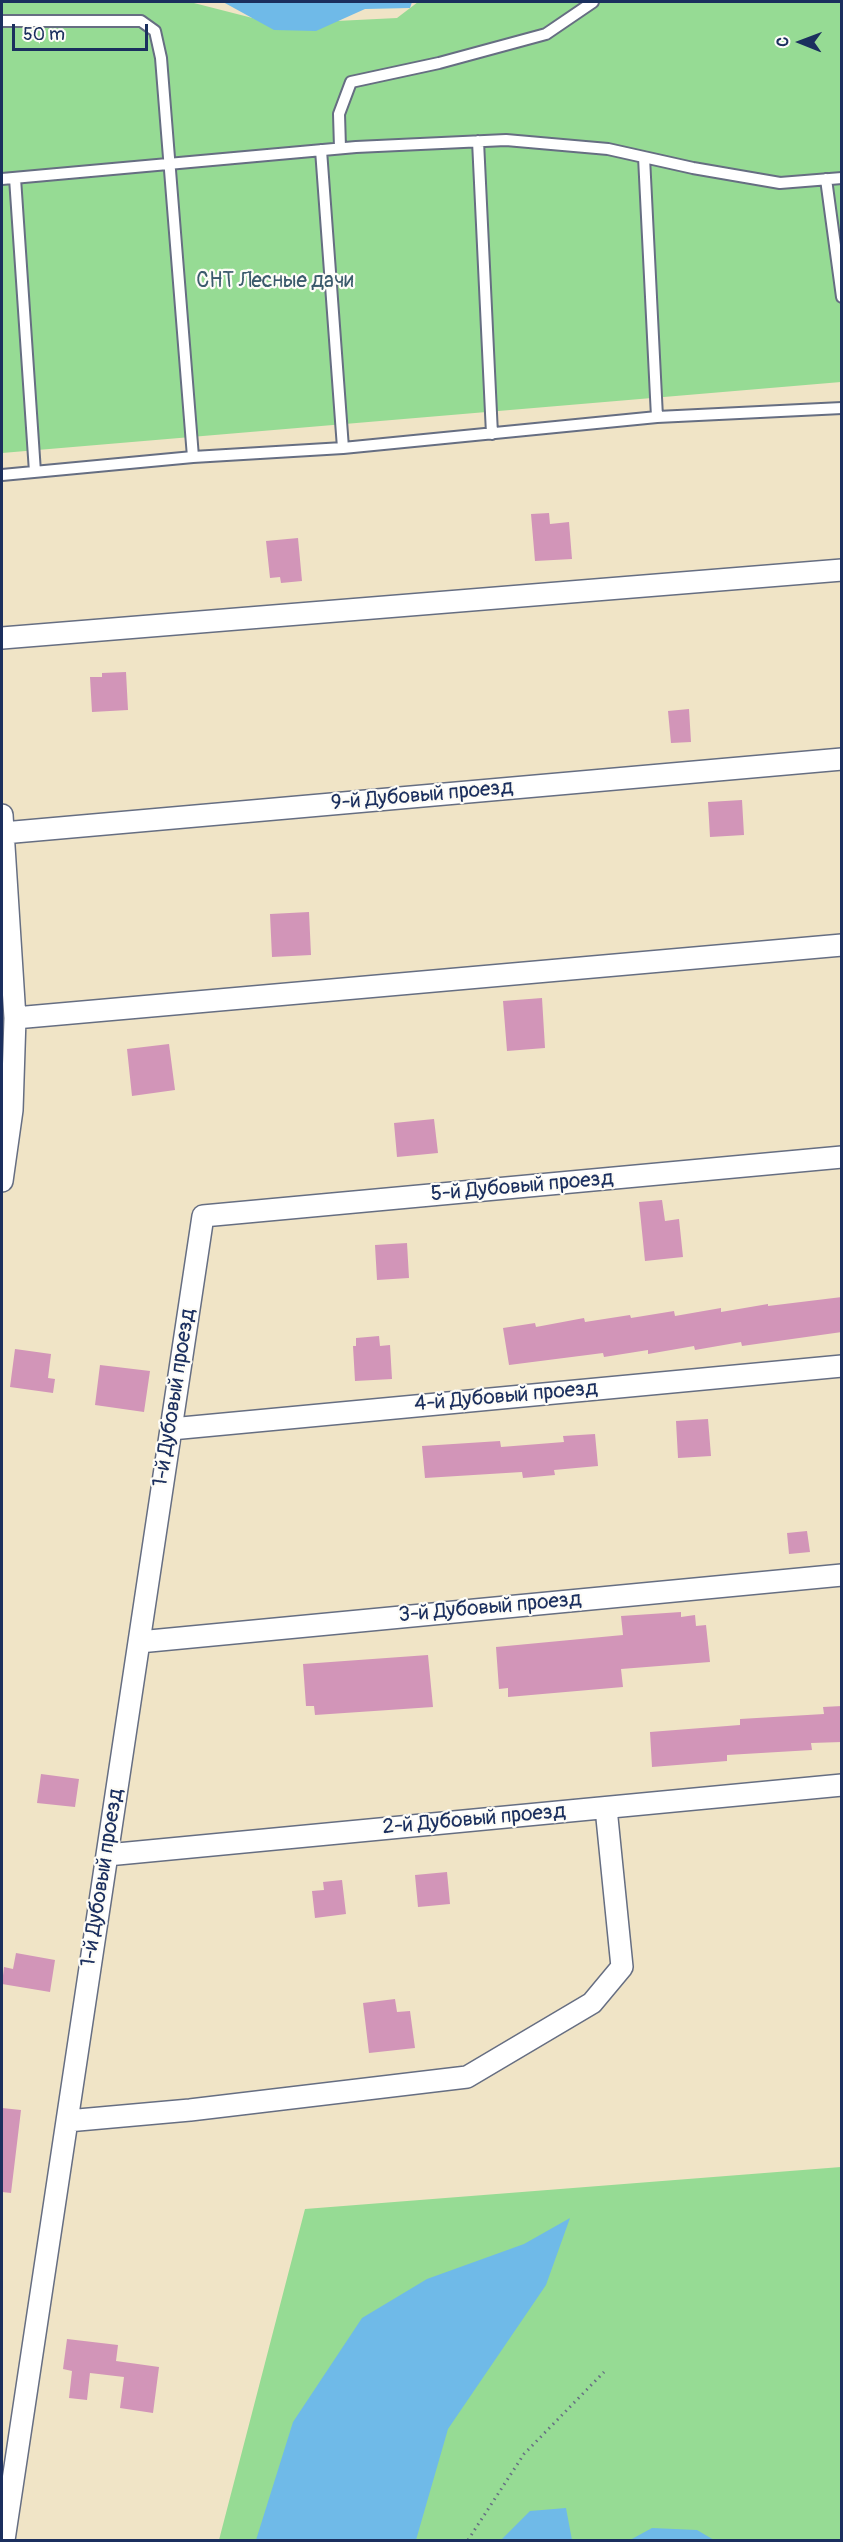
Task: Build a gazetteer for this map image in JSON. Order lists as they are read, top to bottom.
{
  "streets": {
    "street": [
      "9-й Дубовый проезд",
      "5-й Дубовый проезд",
      "4-й Дубовый проезд",
      "1-й Дубовый проезд",
      "3-й Дубовый проезд",
      "2-й Дубовый проезд"
    ]
  },
  "crossings": [
    ["5-й Дубовый проезд", "1-й Дубовый проезд"],
    ["4-й Дубовый проезд", "1-й Дубовый проезд"],
    ["1-й Дубовый проезд", "3-й Дубовый проезд"],
    ["1-й Дубовый проезд", "2-й Дубовый проезд"]
  ],
  "parks": ["СНТ Лесные дачи"],
  "scale_bar": "50 m",
  "north": "left"
}
